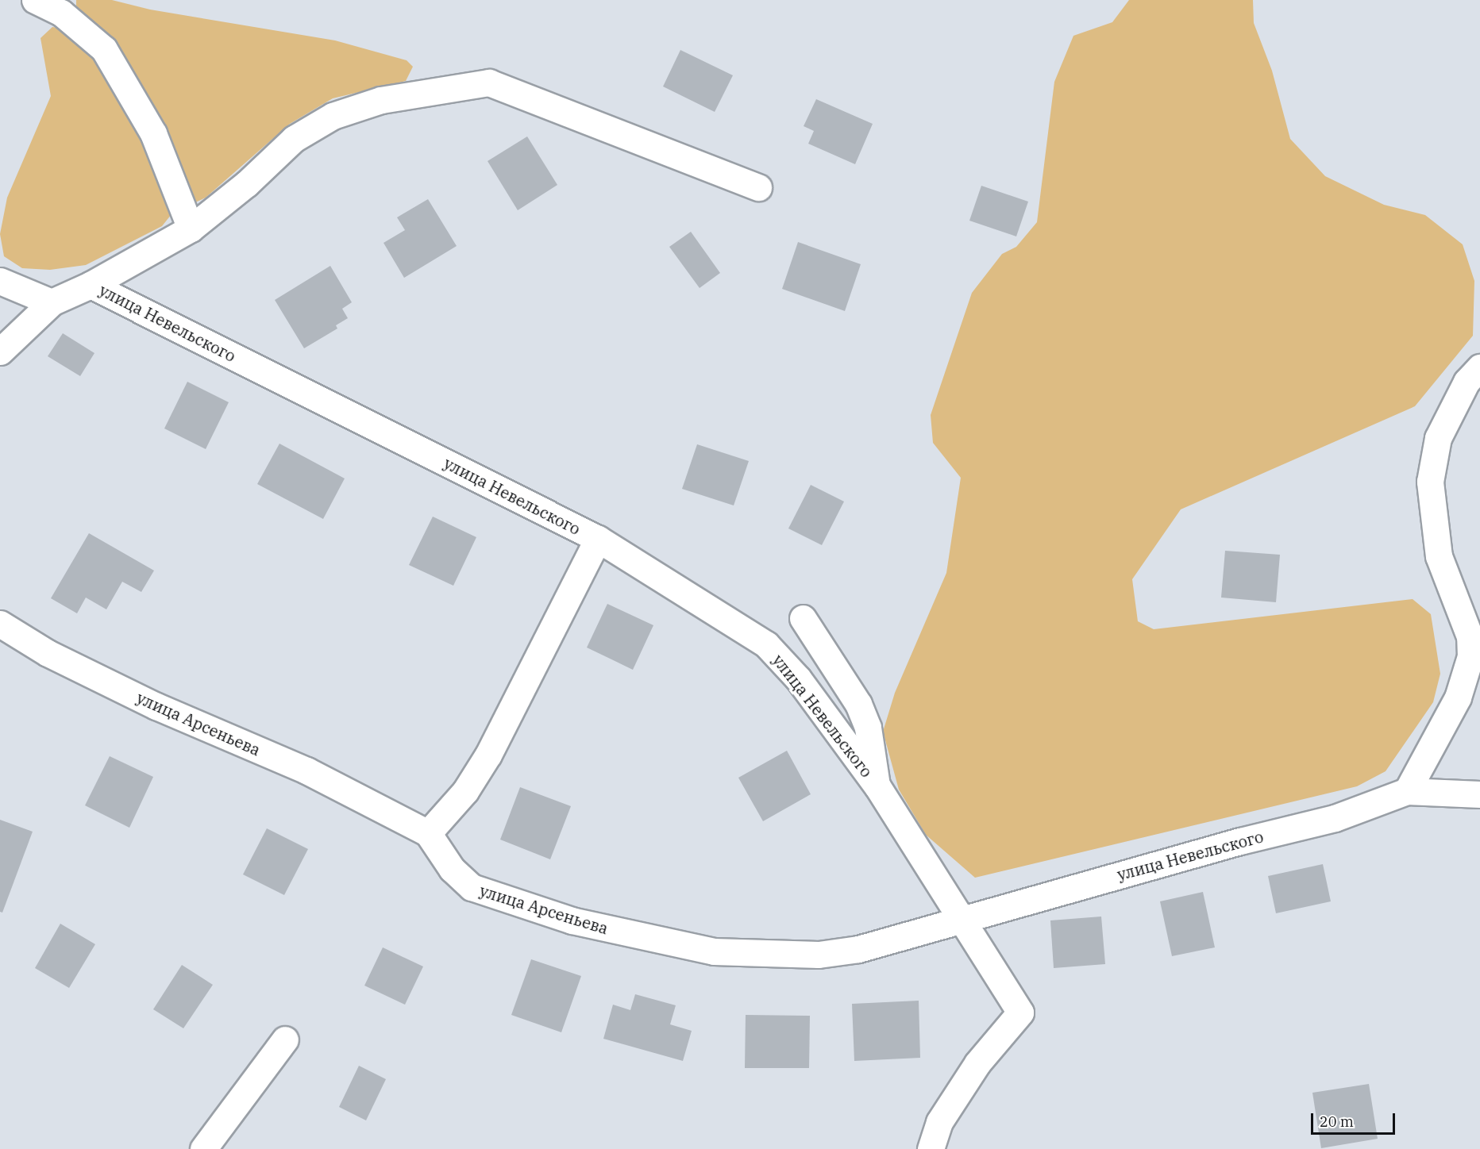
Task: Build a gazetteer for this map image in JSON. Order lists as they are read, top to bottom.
{
  "streets": {
    "street": ["улица Невельского", "улица Арсеньева"]
  },
  "crossings": [
    ["улица Невельского", "улица Арсеньева"]
  ],
  "scale_bar": "20 m"
}
